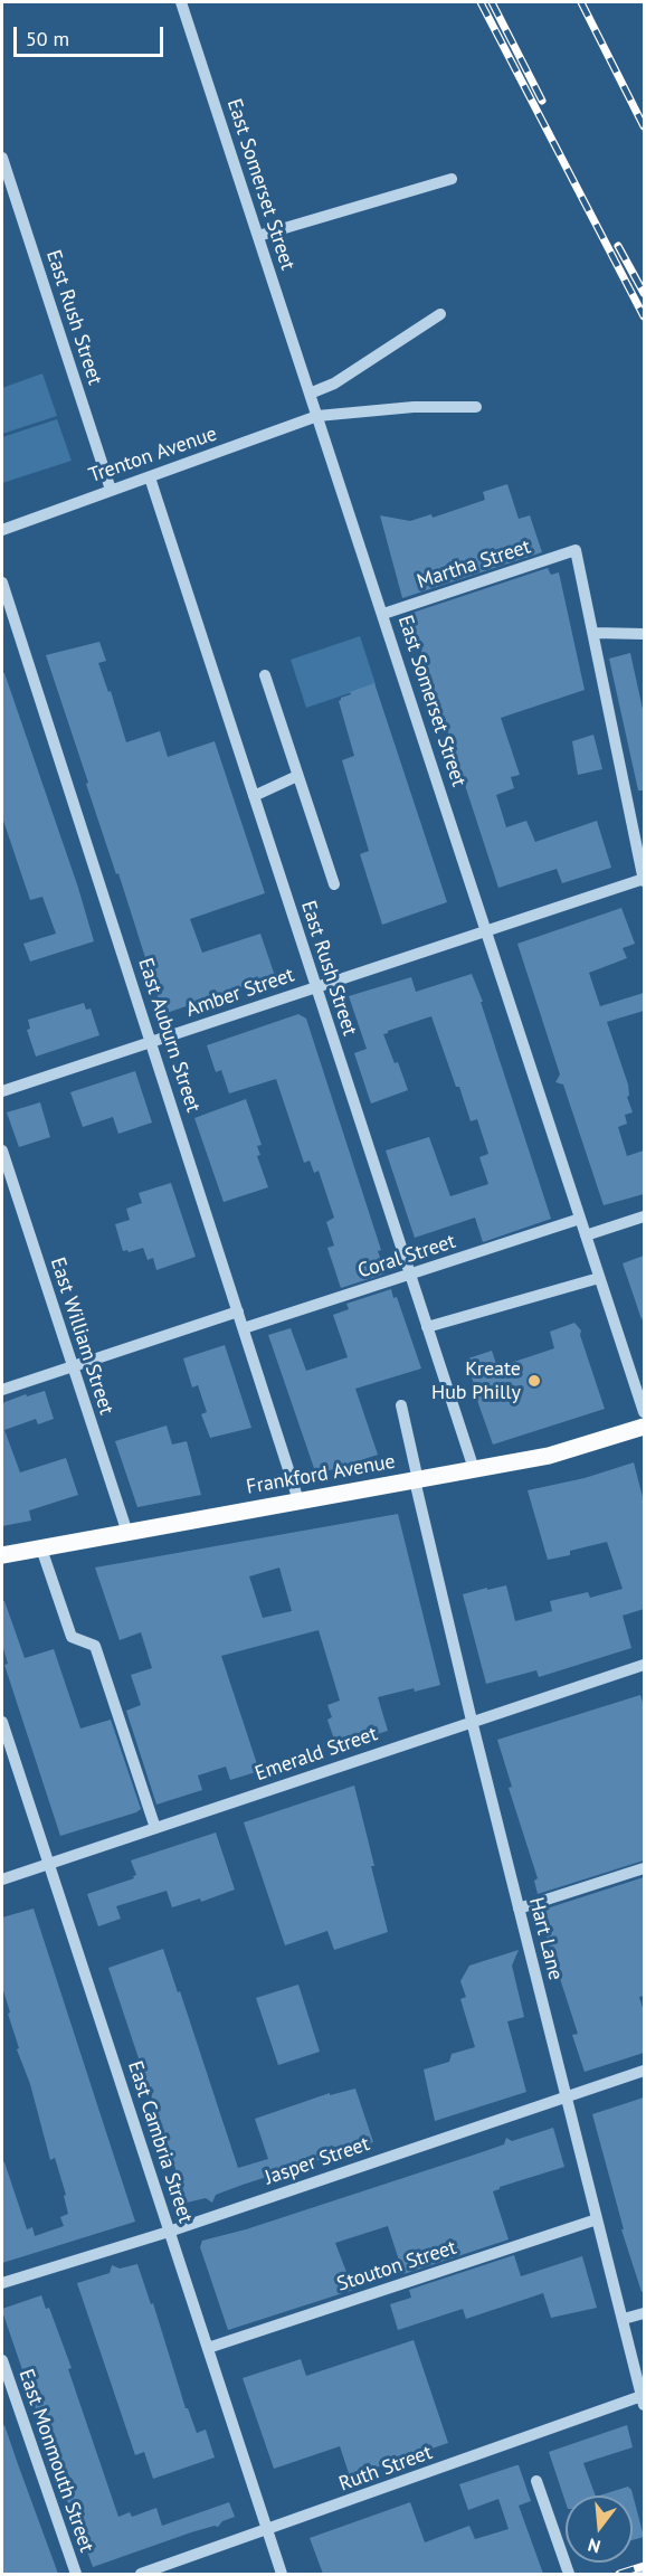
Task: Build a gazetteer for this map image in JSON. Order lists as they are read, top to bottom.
{
  "streets": {
    "main road": ["Frankford Avenue"],
    "street": [
      "East Somerset Street",
      "East Rush Street",
      "Trenton Avenue",
      "Martha Street",
      "Amber Street",
      "East Auburn Street",
      "Coral Street",
      "East William Street",
      "Emerald Street",
      "Hart Lane",
      "East Cambria Street",
      "Jasper Street",
      "Stouton Street",
      "East Monmouth Street",
      "Ruth Street"
    ]
  },
  "crossings": [
    ["East Somerset Street", "Trenton Avenue"],
    ["East Somerset Street", "Martha Street"],
    ["East Somerset Street", "Amber Street"],
    ["East Somerset Street", "Coral Street"],
    ["East Rush Street", "Trenton Avenue"],
    ["East Rush Street", "Amber Street"],
    ["East Rush Street", "Coral Street"],
    ["East Rush Street", "Frankford Avenue"],
    ["Amber Street", "East Auburn Street"],
    ["East Auburn Street", "Coral Street"],
    ["East Auburn Street", "Frankford Avenue"],
    ["East William Street", "Frankford Avenue"],
    ["Frankford Avenue", "Hart Lane"],
    ["Emerald Street", "Hart Lane"],
    ["Emerald Street", "East Cambria Street"],
    ["Hart Lane", "Jasper Street"],
    ["Hart Lane", "Stouton Street"],
    ["Hart Lane", "Ruth Street"],
    ["East Cambria Street", "Jasper Street"],
    ["East Cambria Street", "Stouton Street"],
    ["East Cambria Street", "Ruth Street"]
  ],
  "places": ["Kreate Hub Philly"],
  "scale_bar": "50 m",
  "north": "bottom"
}
